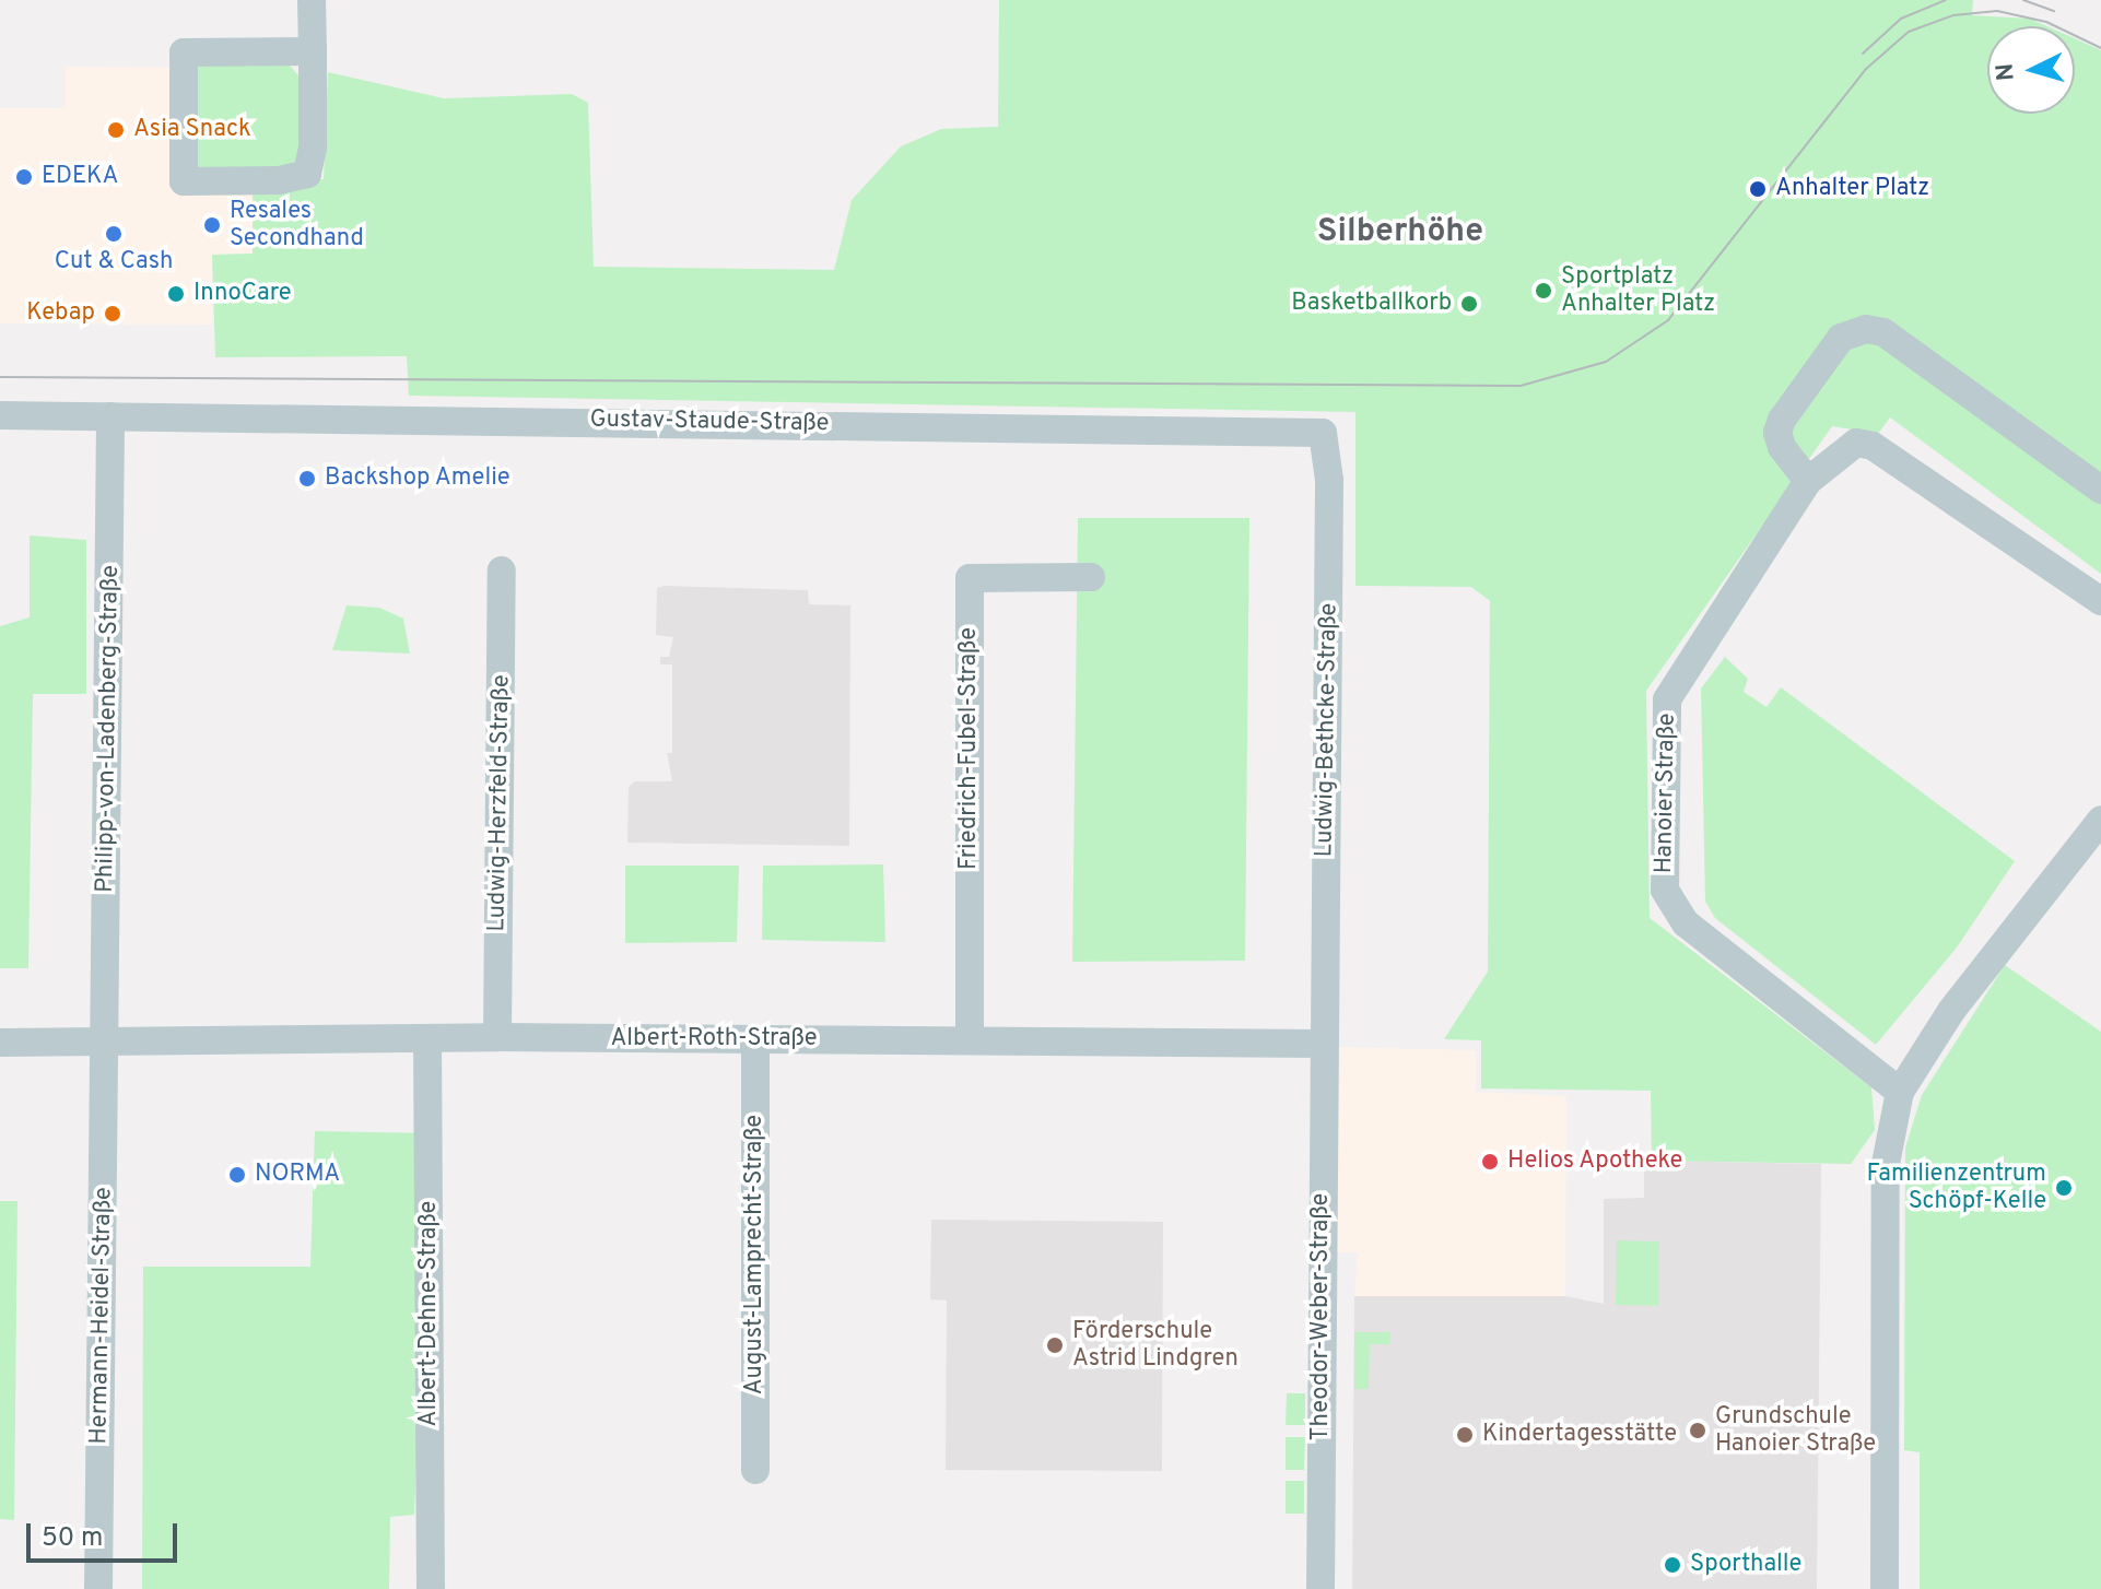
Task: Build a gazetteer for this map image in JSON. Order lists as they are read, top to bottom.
{
  "streets": {
    "street": [
      "Gustav-Staude-Straße",
      "Philipp-von-Ladenberg-Straße",
      "Ludwig-Bethcke-Straße",
      "Friedrich-Fubel-Straße",
      "Hanoier Straße",
      "Ludwig-Herzfeld-Straße",
      "Albert-Roth-Straße",
      "August-Lamprecht-Straße",
      "Albert-Dehne-Straße",
      "Hermann-Heidel-Straße",
      "Theodor-Weber-Straße"
    ]
  },
  "crossings": [
    ["Gustav-Staude-Straße", "Philipp-von-Ladenberg-Straße"],
    ["Gustav-Staude-Straße", "Ludwig-Bethcke-Straße"],
    ["Philipp-von-Ladenberg-Straße", "Albert-Roth-Straße"],
    ["Philipp-von-Ladenberg-Straße", "Hermann-Heidel-Straße"],
    ["Ludwig-Bethcke-Straße", "Albert-Roth-Straße"],
    ["Ludwig-Bethcke-Straße", "Theodor-Weber-Straße"],
    ["Friedrich-Fubel-Straße", "Albert-Roth-Straße"],
    ["Ludwig-Herzfeld-Straße", "Albert-Roth-Straße"],
    ["Albert-Roth-Straße", "August-Lamprecht-Straße"],
    ["Albert-Roth-Straße", "Albert-Dehne-Straße"],
    ["Albert-Roth-Straße", "Hermann-Heidel-Straße"],
    ["Albert-Roth-Straße", "Theodor-Weber-Straße"]
  ],
  "districts": ["Silberhöhe"],
  "places": [
    "Asia Snack",
    "EDEKA",
    "Anhalter Platz",
    "Resales Secondhand",
    "Cut & Cash",
    "Sportplatz Anhalter Platz",
    "InnoCare",
    "Basketballkorb",
    "Kebap",
    "Backshop Amelie",
    "Helios Apotheke",
    "NORMA",
    "Familienzentrum Schöpf-Kelle",
    "Förderschule Astrid Lindgren",
    "Grundschule Hanoier Straße",
    "Kindertagesstätte",
    "Sporthalle"
  ],
  "scale_bar": "50 m",
  "north": "left"
}
